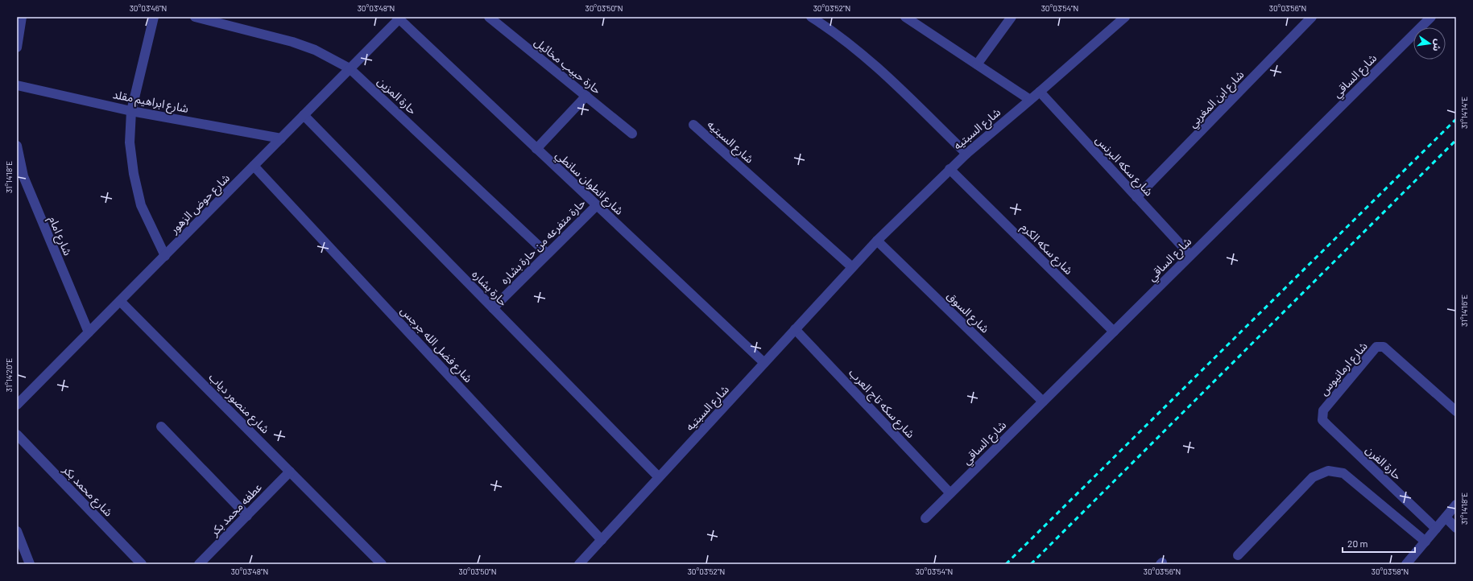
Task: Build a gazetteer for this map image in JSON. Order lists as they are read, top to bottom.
{
  "streets": {
    "street": [
      "حارة حبيب مخائيل",
      "شارع الساقي",
      "حارة المزين",
      "شارع ابن المغربي",
      "شارع ابراهيم مقلد",
      "شارع السبتيه",
      "شارع سكه البرنس",
      "شارع انطوان سانطي",
      "شارع حوض الزهور",
      "شارع امام",
      "حارة متفرعه من حارة بشاره",
      "شارع سكه الكرم",
      "حارة بشاره",
      "شارع السوق",
      "شارع فضل الله جرجس",
      "شارع ارمانيوس",
      "شارع منصور دياب",
      "شارع سكه تاج العرب",
      "حارة الفرن",
      "شارع محمد بكر",
      "عطفه محمد بكر"
    ]
  },
  "crossings": [
    ["شارع الساقي", "شارع سكه البرنس"],
    ["شارع الساقي", "شارع سكه الكرم"],
    ["شارع الساقي", "شارع السوق"],
    ["شارع الساقي", "شارع سكه تاج العرب"],
    ["حارة المزين", "شارع حوض الزهور"],
    ["حارة المزين", "حارة متفرعه من حارة بشاره"],
    ["شارع ابن المغربي", "شارع سكه البرنس"],
    ["شارع ابراهيم مقلد", "شارع حوض الزهور"],
    ["شارع السبتيه", "شارع سكه البرنس"],
    ["شارع السبتيه", "شارع انطوان سانطي"],
    ["شارع السبتيه", "شارع سكه الكرم"],
    ["شارع السبتيه", "حارة بشاره"],
    ["شارع السبتيه", "شارع السوق"],
    ["شارع السبتيه", "شارع فضل الله جرجس"],
    ["شارع السبتيه", "شارع سكه تاج العرب"],
    ["شارع انطوان سانطي", "شارع حوض الزهور"],
    ["شارع انطوان سانطي", "حارة متفرعه من حارة بشاره"],
    ["شارع حوض الزهور", "شارع امام"],
    ["شارع حوض الزهور", "حارة بشاره"],
    ["شارع حوض الزهور", "شارع فضل الله جرجس"],
    ["شارع حوض الزهور", "شارع منصور دياب"],
    ["حارة متفرعه من حارة بشاره", "حارة بشاره"],
    ["شارع ارمانيوس", "حارة الفرن"],
    ["شارع منصور دياب", "عطفه محمد بكر"]
  ],
  "scale_bar": "20 m",
  "north": "right",
  "coordinates": [
    "30°03'46\"N",
    "30°03'48\"N",
    "30°03'50\"N",
    "30°03'52\"N",
    "30°03'54\"N",
    "30°03'56\"N",
    "31°14'14\"E",
    "31°14'18\"E",
    "31°14'16\"E",
    "31°14'20\"E",
    "30°03'58\"N"
  ]
}
